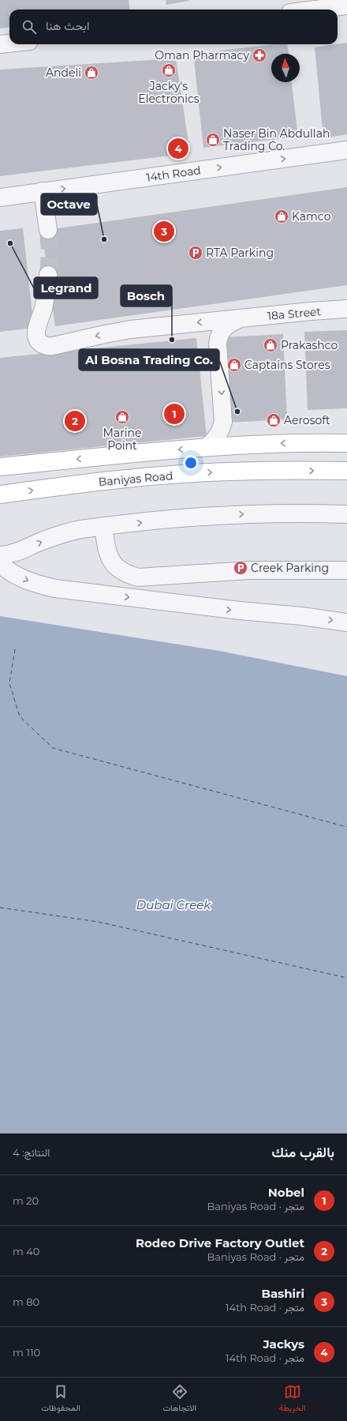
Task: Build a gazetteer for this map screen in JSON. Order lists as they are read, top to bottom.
{
  "streets": {
    "main road": ["Baniyas Road"],
    "street": ["14th Road", "18a Street"]
  },
  "one_way": ["14th Road"],
  "water": ["Dubai Creek"],
  "places": {
    "pharmacy": ["Oman Pharmacy"],
    "shop": [
      "Jacky's Electronics",
      "Andeli",
      "Naser Bin Abdullah Trading Co.",
      "Kamco",
      "Prakashco",
      "Captains Stores",
      "Marine Point",
      "Aerosoft"
    ],
    "other": [
      "Octave",
      "Legrand",
      "Bosch",
      "Al Bosna Trading Co."
    ],
    "parking": ["RTA Parking", "Creek Parking"]
  },
  "north": "top",
  "page": {
    "search": "ابحث هنا",
    "pins": [
      "4",
      "3",
      "1",
      "2"
    ],
    "heading": ["بالقرب منك", "النتائج: 4"],
    "list": [
      {
        "mark": "1",
        "name": "Nobel",
        "note": "متجر · Baniyas Road",
        "value": "20 m"
      },
      {
        "mark": "2",
        "name": "Rodeo Drive Factory Outlet",
        "note": "متجر · Baniyas Road",
        "value": "40 m"
      },
      {
        "mark": "3",
        "name": "Bashiri",
        "note": "متجر · 14th Road",
        "value": "80 m"
      },
      {
        "mark": "4",
        "name": "Jackys",
        "note": "متجر · 14th Road",
        "value": "110 m"
      }
    ],
    "nav": ["الخريطة", "الاتجاهات", "المحفوظات"]
  }
}
